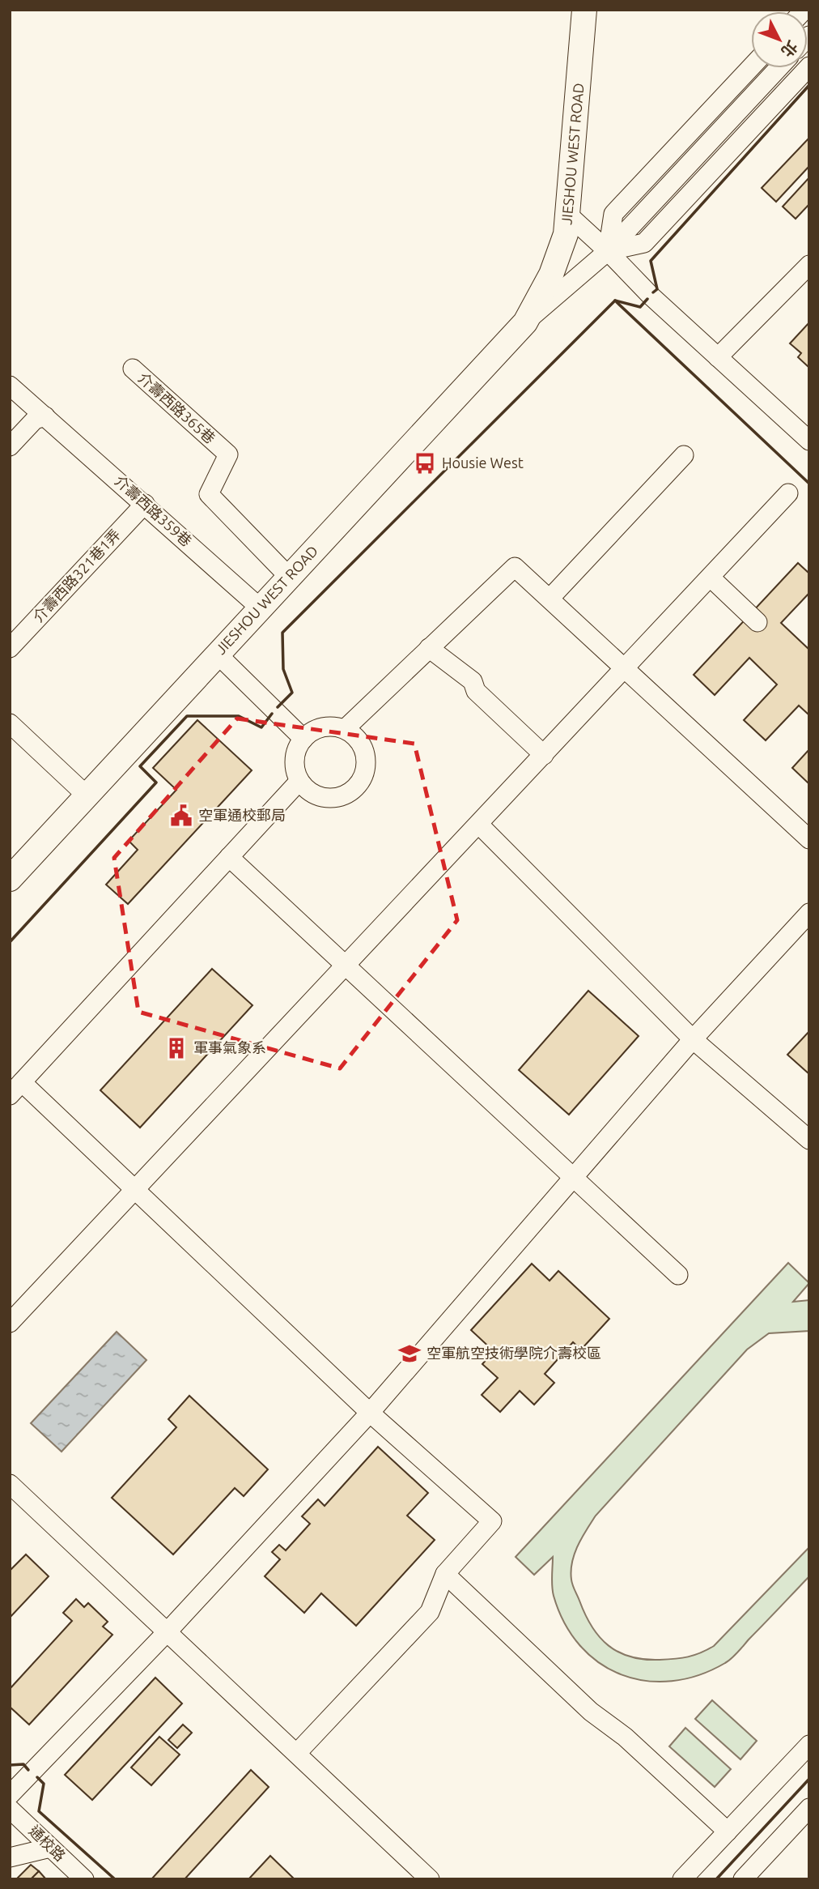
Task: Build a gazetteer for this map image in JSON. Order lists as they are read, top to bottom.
{
  "streets": {
    "main road": ["JIESHOU WEST ROAD"],
    "street": [
      "介壽西路365巷",
      "介壽西路359巷",
      "介壽西路321巷1弄",
      "通校路"
    ]
  },
  "crossings": [
    ["JIESHOU WEST ROAD", "介壽西路365巷"],
    ["JIESHOU WEST ROAD", "介壽西路359巷"],
    ["介壽西路359巷", "介壽西路321巷1弄"]
  ],
  "places": {
    "bus stop": ["Housie West"],
    "public building": ["空軍通校郵局"],
    "building": ["軍事氣象系"],
    "school or university": ["空軍航空技術學院介壽校區"]
  },
  "north": "bottom right"
}
